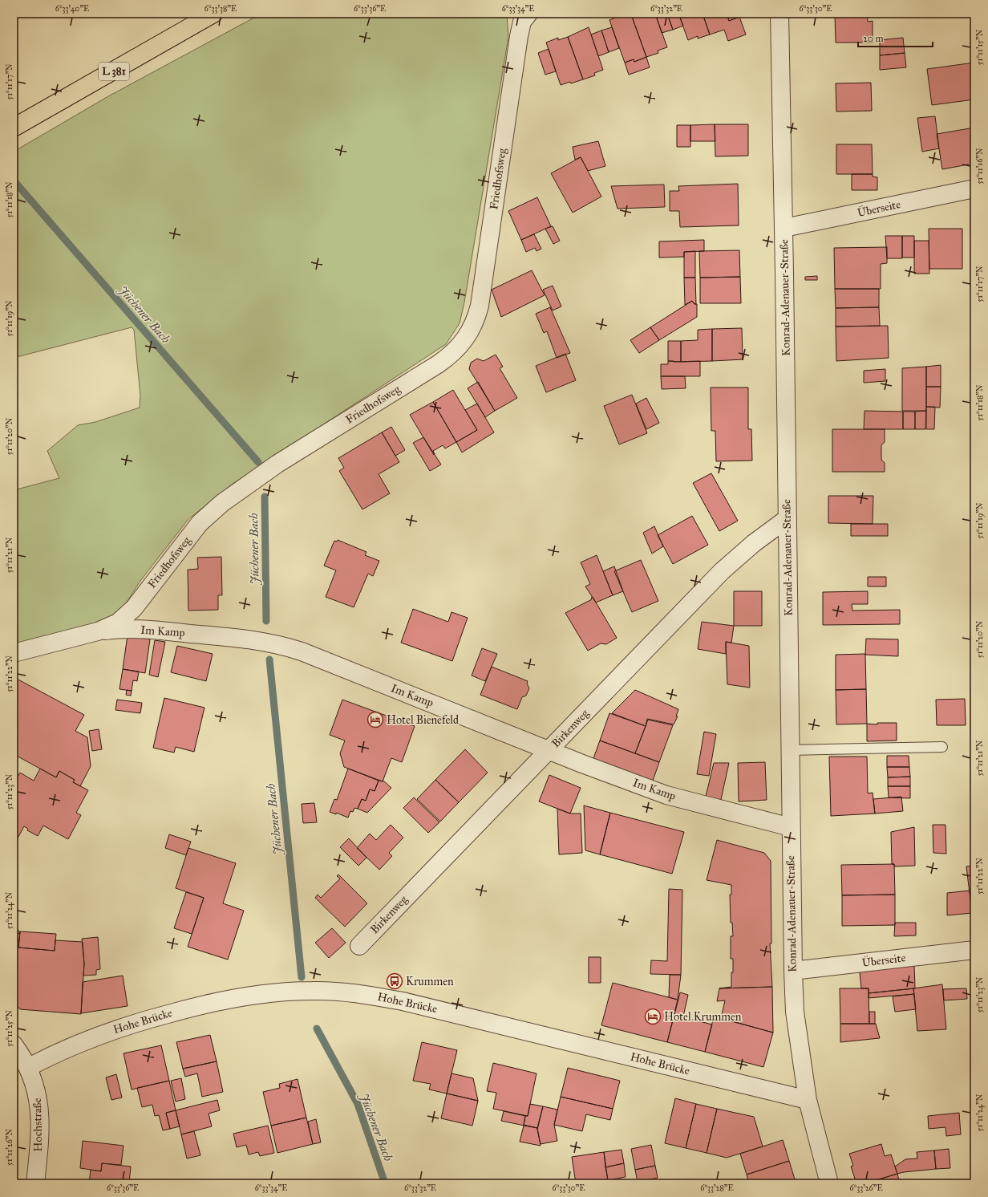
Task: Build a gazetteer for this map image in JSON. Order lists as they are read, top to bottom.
{
  "streets": {
    "main road": ["L 381"],
    "street": [
      "Friedhofsweg",
      "Überseite",
      "Konrad-Adenauer-Straße",
      "Im Kamp",
      "Birkenweg",
      "Hohe Brücke",
      "Hochstraße"
    ]
  },
  "crossings": [
    ["Friedhofsweg", "Im Kamp"],
    ["Überseite", "Konrad-Adenauer-Straße"],
    ["Konrad-Adenauer-Straße", "Im Kamp"],
    ["Konrad-Adenauer-Straße", "Birkenweg"],
    ["Konrad-Adenauer-Straße", "Hohe Brücke"],
    ["Im Kamp", "Birkenweg"],
    ["Hohe Brücke", "Hochstraße"]
  ],
  "water": ["Jüchener Bach"],
  "places": {
    "hotel": ["Hotel Bienefeld", "Hotel Krummen"],
    "bus stop": ["Krummen"]
  },
  "scale_bar": "20 m",
  "coordinates": [
    "6°33'40\"E",
    "6°33'38\"E",
    "6°33'36\"E",
    "6°33'34\"E",
    "6°33'32\"E",
    "6°33'30\"E",
    "51°11'15\"N",
    "51°11'17\"N",
    "51°11'16\"N",
    "51°11'18\"N",
    "51°11'19\"N",
    "51°11'20\"N",
    "51°11'21\"N",
    "51°11'22\"N",
    "51°11'23\"N",
    "51°11'24\"N",
    "51°11'25\"N",
    "51°11'26\"N",
    "6°33'28\"E",
    "6°33'26\"E"
  ]
}
